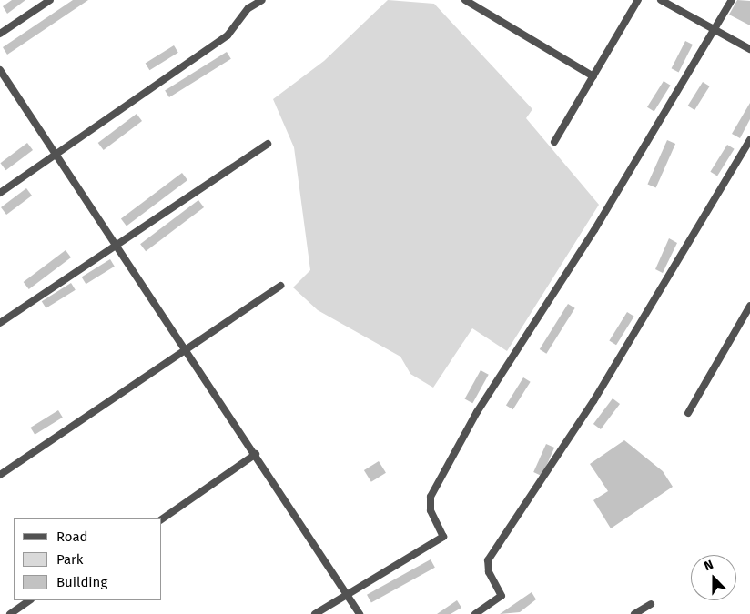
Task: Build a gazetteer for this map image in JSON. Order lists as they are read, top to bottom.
{
  "legend": ["Road", "Park", "Building"],
  "north": "top"
}
